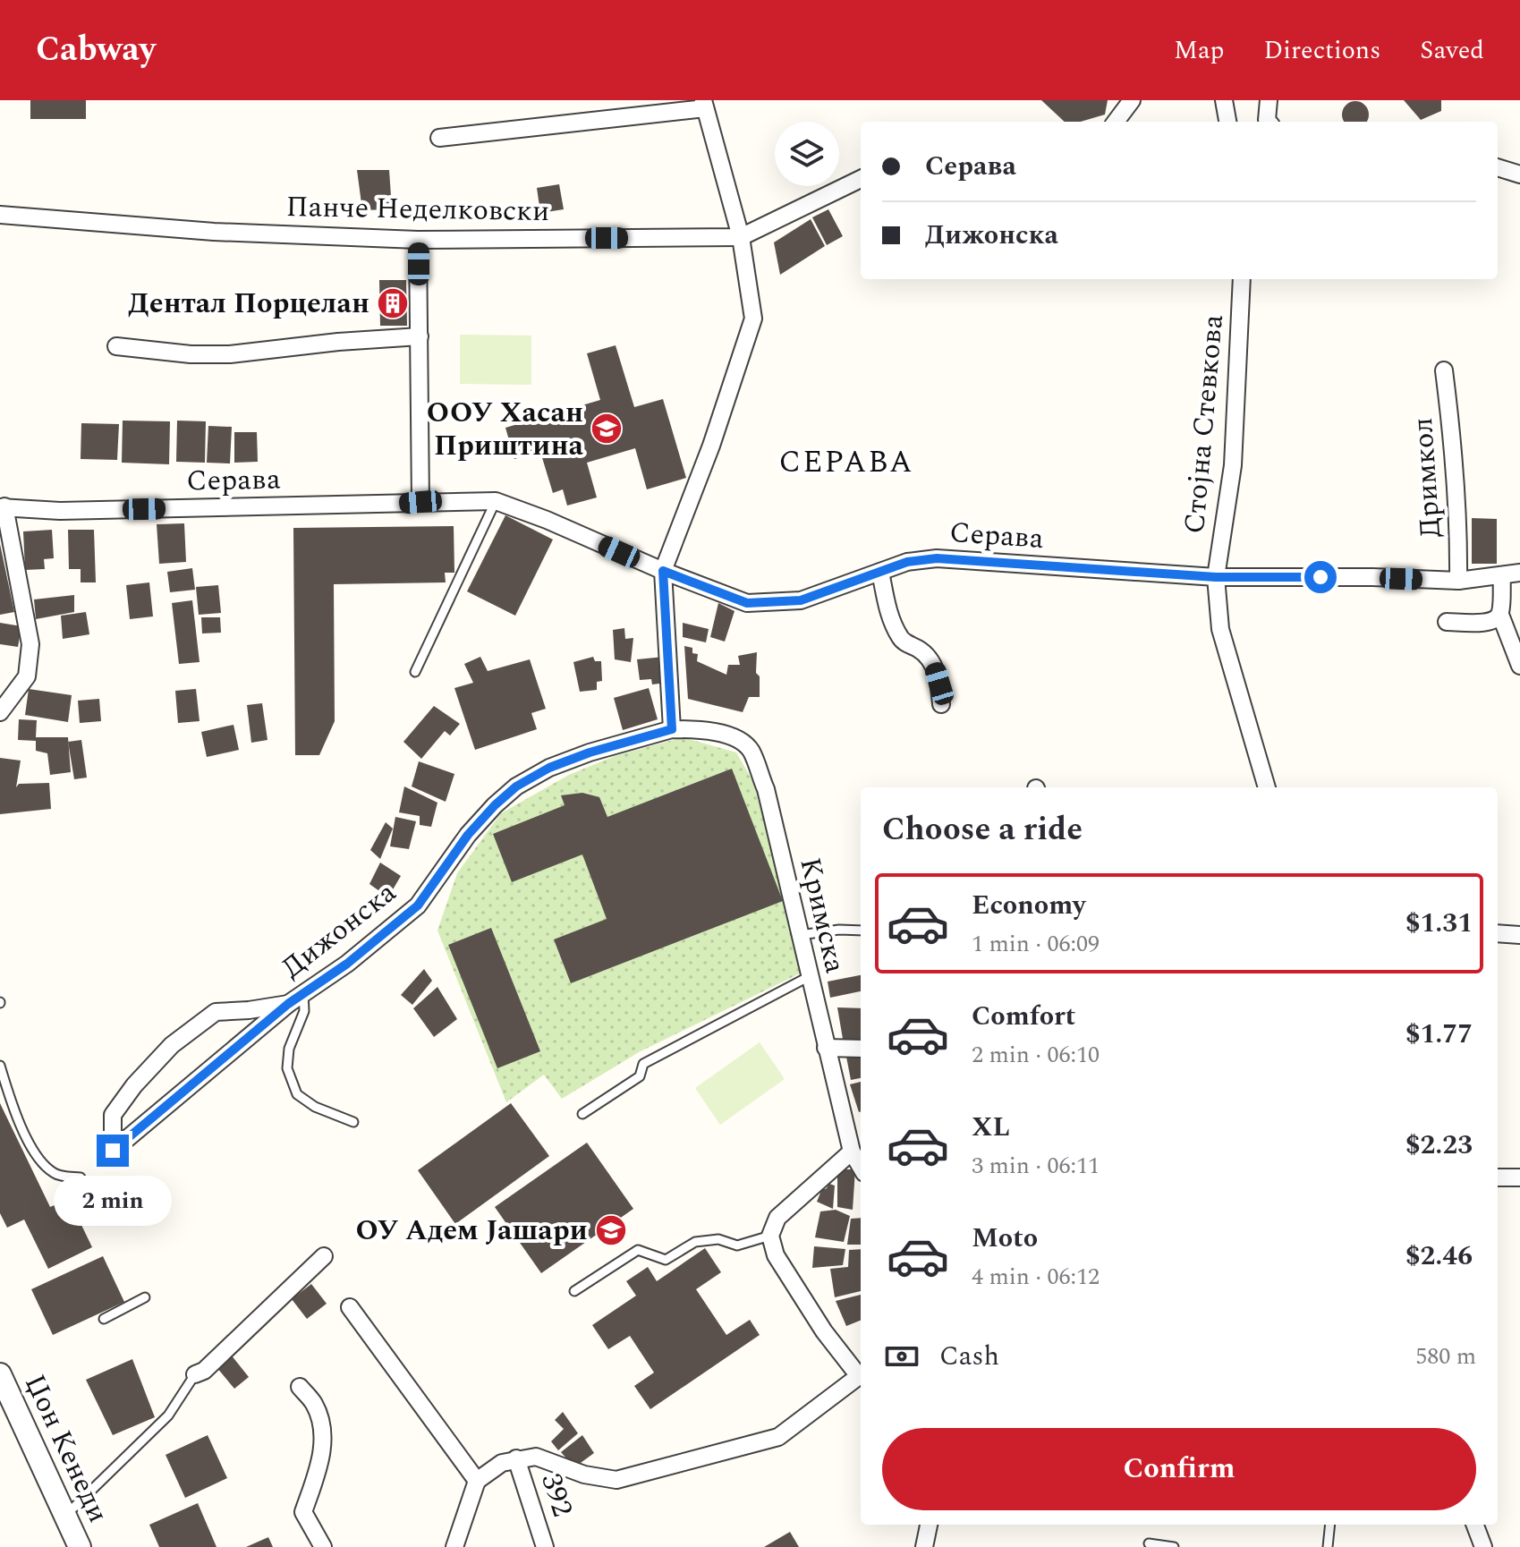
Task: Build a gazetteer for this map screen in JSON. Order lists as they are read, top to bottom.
{
  "streets": {
    "street": [
      "Панче Неделковски",
      "Стојна Стевкова",
      "Дримкол",
      "Серава",
      "Кримска",
      "Дижонска",
      "Џон Кенеди",
      "392"
    ]
  },
  "crossings": [
    ["Стојна Стевкова", "Серава"],
    ["Дримкол", "Серава"],
    ["Кримска", "Дижонска"]
  ],
  "districts": ["СЕРАВА"],
  "places": {
    "building": ["Дентал Порцелан"],
    "school or university": ["ООУ Хасан Приштина", "ОУ Адем Јашари"]
  },
  "page": {
    "header": "Cabway",
    "nav": ["Map", "Directions", "Saved"],
    "banner": ["Серава", "Дижонска"],
    "heading": "Choose a ride",
    "list": [
      {
        "name": "Economy",
        "note": "1 min · 06:09",
        "value": "$1.31"
      },
      {
        "name": "Comfort",
        "note": "2 min · 06:10",
        "value": "$1.77"
      },
      {
        "name": "XL",
        "note": "3 min · 06:11",
        "value": "$2.23"
      },
      {
        "name": "Moto",
        "note": "4 min · 06:12",
        "value": "$2.46"
      }
    ],
    "bubble": "2 min",
    "pay": ["Cash", "580 m"],
    "buttons": "Confirm"
  }
}
